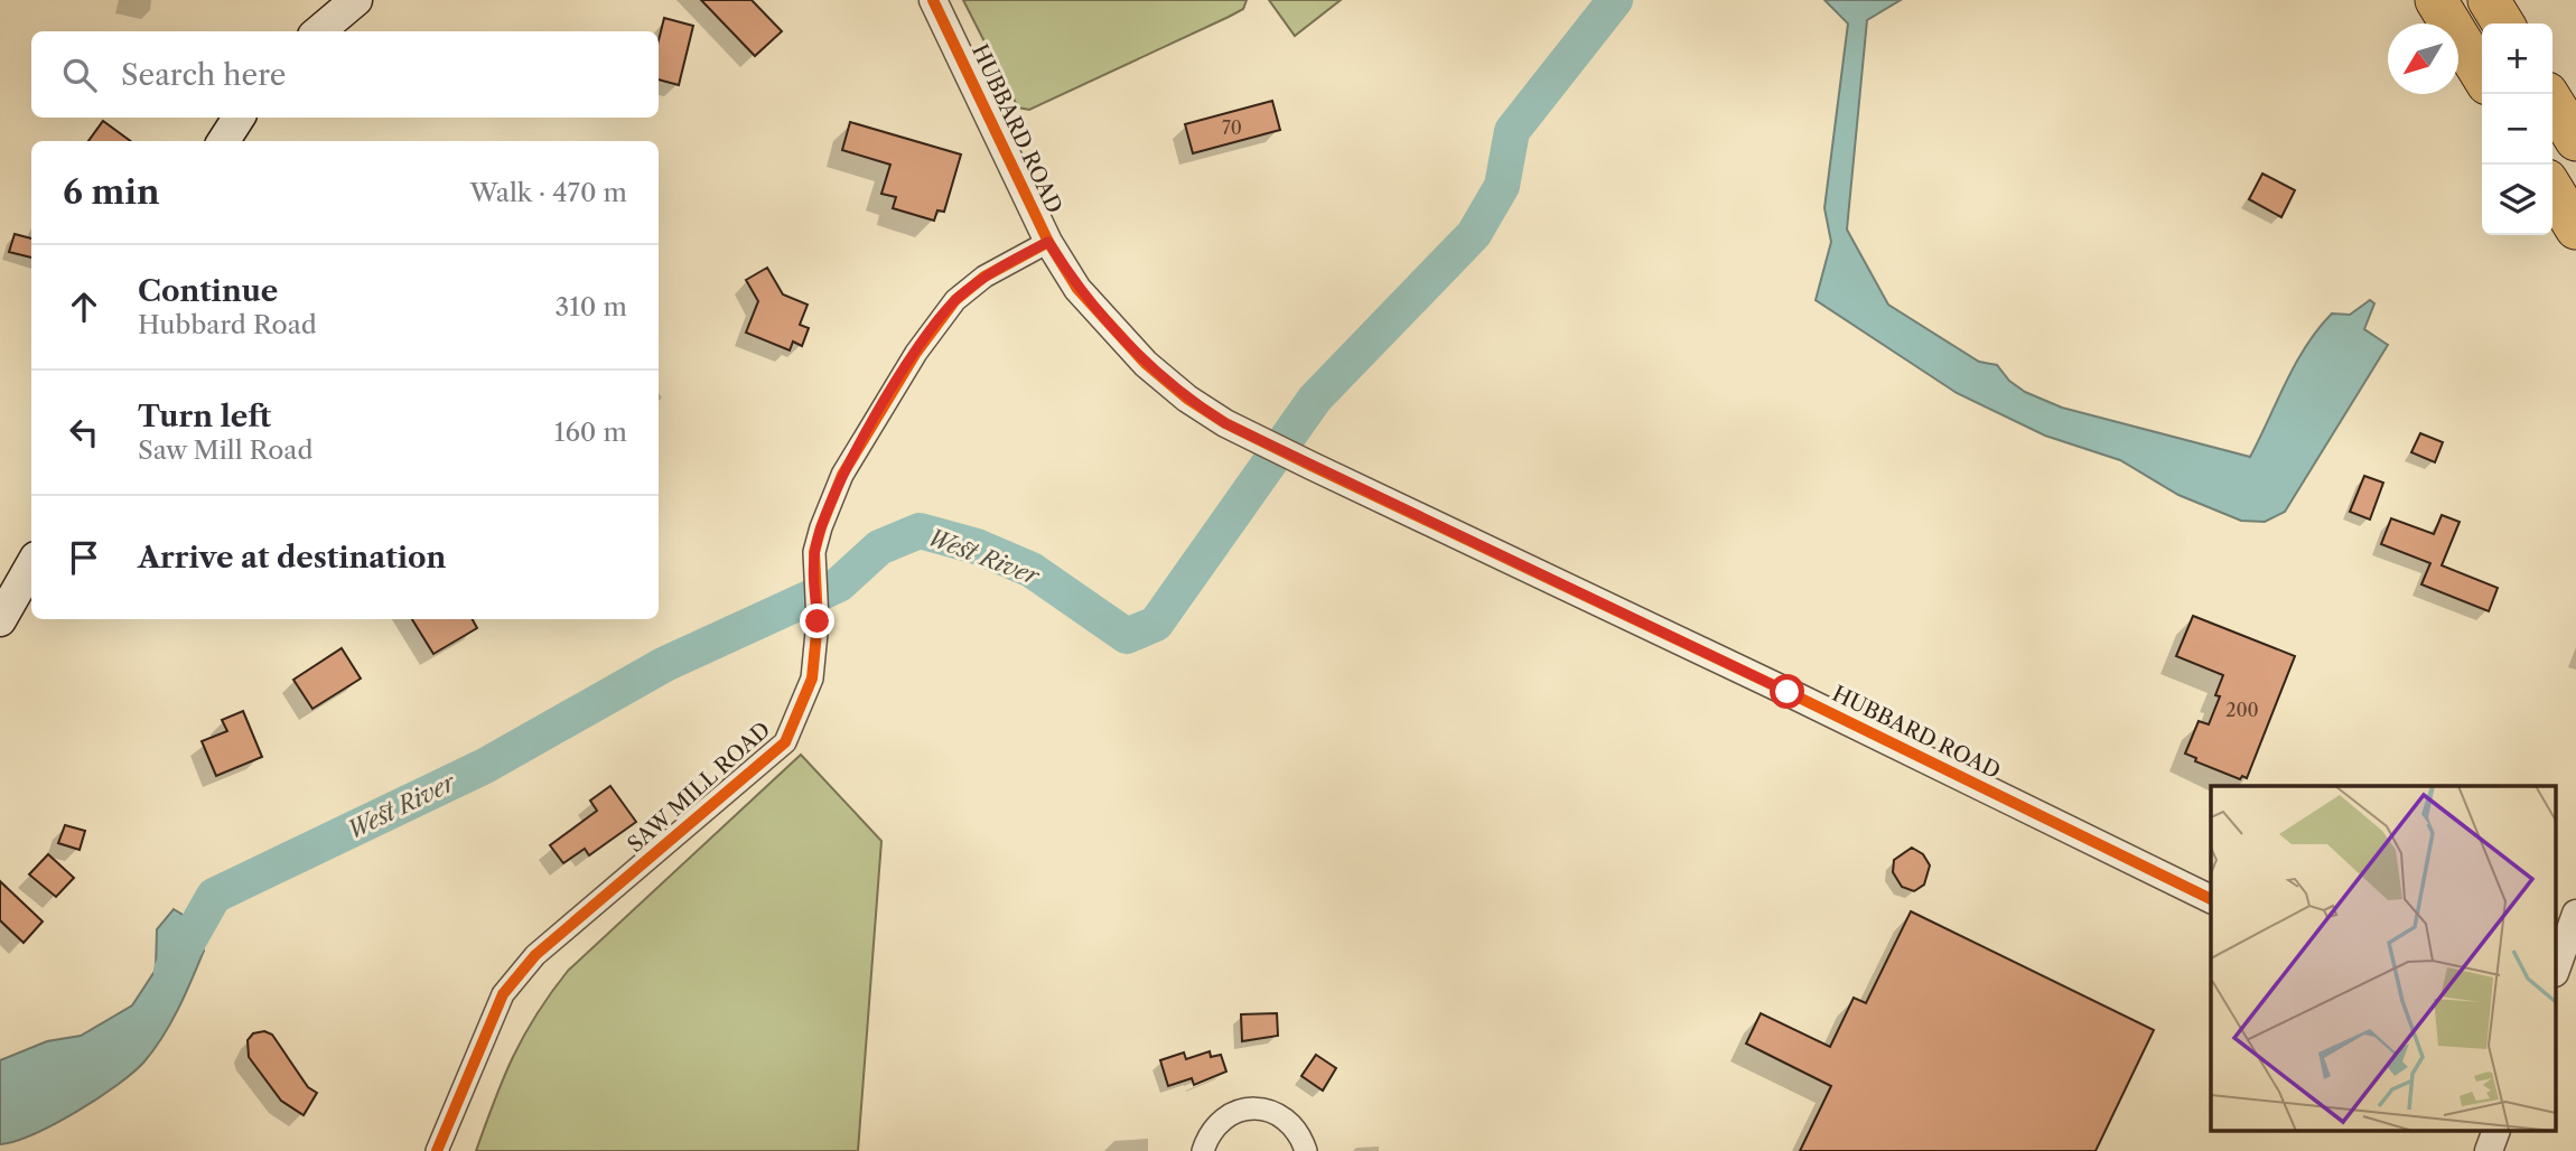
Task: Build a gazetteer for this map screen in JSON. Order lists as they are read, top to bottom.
{
  "streets": {
    "street": ["HUBBARD ROAD", "SAW MILL ROAD"]
  },
  "crossings": [
    ["HUBBARD ROAD", "SAW MILL ROAD"]
  ],
  "water": ["West River"],
  "house_numbers": ["70", "200"],
  "north": "bottom left",
  "page": {
    "map_buttons": ["+", "−"],
    "search": "Search here",
    "heading": ["6 min", "Walk · 470 m"],
    "list": [
      ["Continue", "Hubbard Road", "310 m"],
      ["Turn left", "Saw Mill Road", "160 m"],
      "Arrive at destination"
    ]
  }
}
